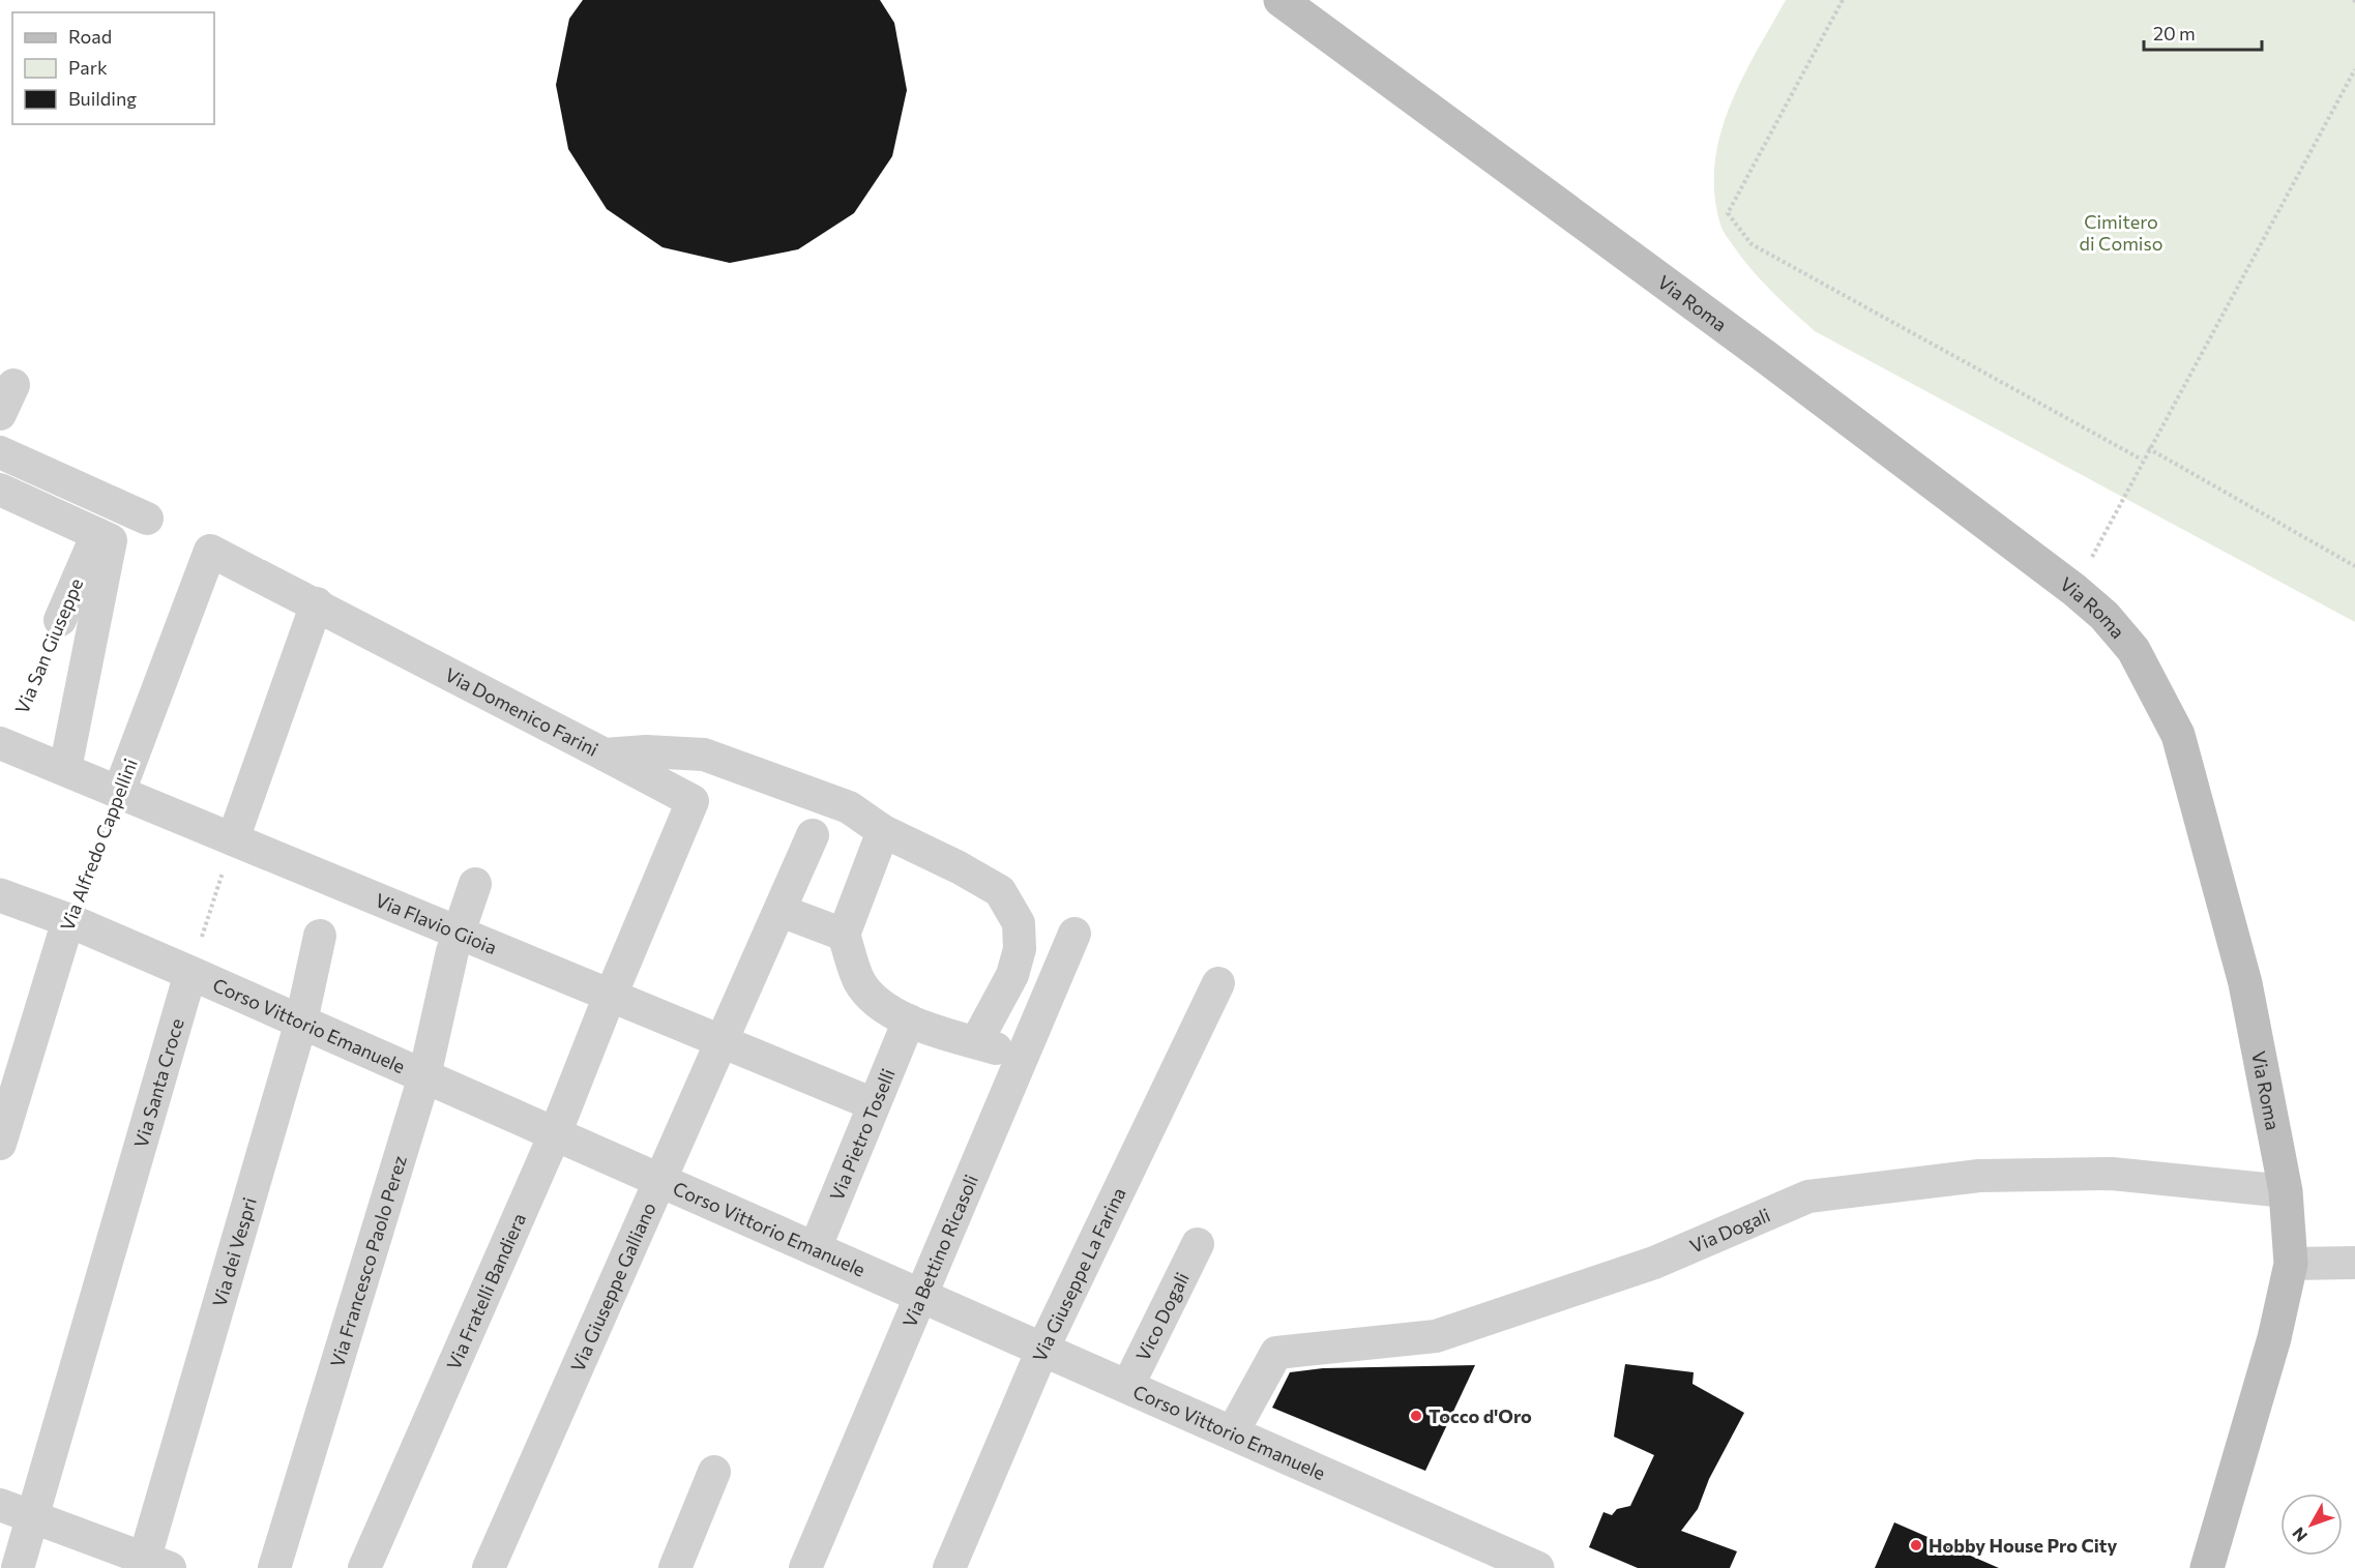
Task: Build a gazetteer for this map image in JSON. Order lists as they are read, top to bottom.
{
  "streets": {
    "main road": ["Via Roma"],
    "street": [
      "Via San Giuseppe",
      "Via Domenico Farini",
      "Via Alfredo Cappellini",
      "Via Flavio Gioia",
      "Corso Vittorio Emanuele",
      "Via Santa Croce",
      "Via Pietro Toselli",
      "Via Dogali",
      "Via Bettino Ricasoli",
      "Via dei Vespri",
      "Via Francesco Paolo Perez",
      "Via Giuseppe La Farina",
      "Via Giuseppe Galliano",
      "Via Fratelli Bandiera",
      "Vico Dogali"
    ]
  },
  "crossings": [
    ["Via Roma", "Via Dogali"],
    ["Via San Giuseppe", "Via Flavio Gioia"],
    ["Via Domenico Farini", "Via Alfredo Cappellini"],
    ["Via Domenico Farini", "Via Pietro Toselli"],
    ["Via Domenico Farini", "Via Fratelli Bandiera"],
    ["Via Alfredo Cappellini", "Via Flavio Gioia"],
    ["Via Alfredo Cappellini", "Corso Vittorio Emanuele"],
    ["Via Flavio Gioia", "Via Pietro Toselli"],
    ["Via Flavio Gioia", "Via Francesco Paolo Perez"],
    ["Via Flavio Gioia", "Via Giuseppe Galliano"],
    ["Via Flavio Gioia", "Via Fratelli Bandiera"],
    ["Corso Vittorio Emanuele", "Via Santa Croce"],
    ["Corso Vittorio Emanuele", "Via Pietro Toselli"],
    ["Corso Vittorio Emanuele", "Via Dogali"],
    ["Corso Vittorio Emanuele", "Via Bettino Ricasoli"],
    ["Corso Vittorio Emanuele", "Via dei Vespri"],
    ["Corso Vittorio Emanuele", "Via Francesco Paolo Perez"],
    ["Corso Vittorio Emanuele", "Via Giuseppe La Farina"],
    ["Corso Vittorio Emanuele", "Via Giuseppe Galliano"],
    ["Corso Vittorio Emanuele", "Via Fratelli Bandiera"],
    ["Corso Vittorio Emanuele", "Vico Dogali"]
  ],
  "parks": ["Cimitero di Comiso"],
  "places": ["Tocco d'Oro", "Hobby House Pro City"],
  "legend": ["Road", "Park", "Building"],
  "scale_bar": "20 m",
  "north": "bottom left"
}
